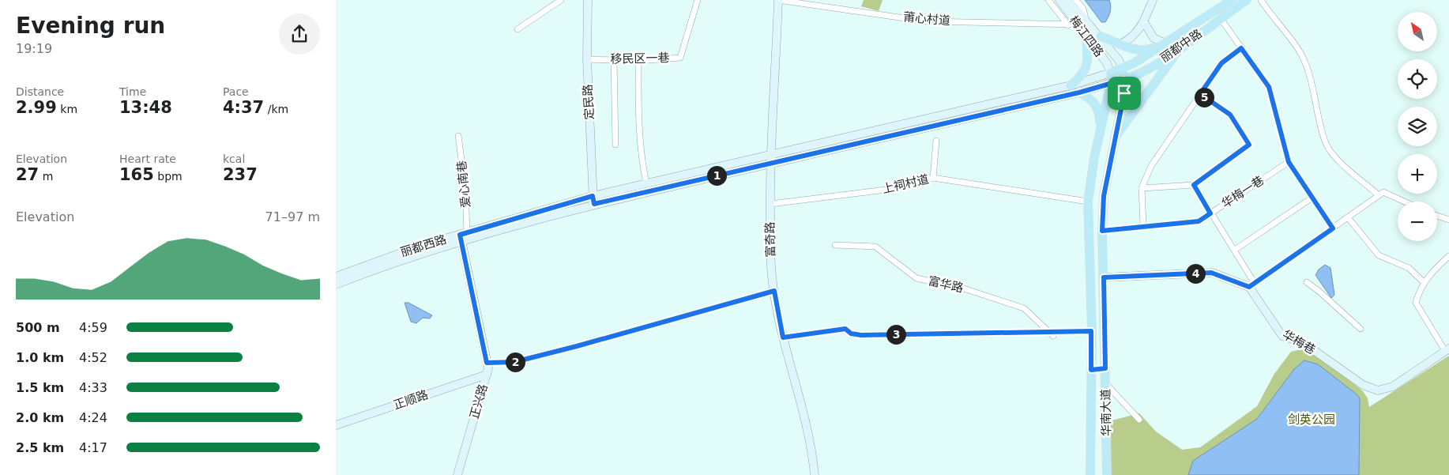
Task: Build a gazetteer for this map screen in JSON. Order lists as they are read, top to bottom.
{
  "streets": {
    "main road": [
      "梅江四路",
      "丽都中路",
      "定民路",
      "富奇路",
      "丽都西路",
      "华梅巷",
      "正顺路",
      "正兴路",
      "华南大道"
    ],
    "street": [
      "莆心村道",
      "移民区一巷",
      "爱心南巷",
      "上祠村道",
      "华梅一巷",
      "富华路"
    ]
  },
  "crossings": [
    ["莆心村道", "梅江四路"],
    ["莆心村道", "富奇路"],
    ["梅江四路", "丽都中路"],
    ["梅江四路", "丽都西路"],
    ["梅江四路", "华南大道"],
    ["丽都中路", "丽都西路"],
    ["丽都中路", "华南大道"],
    ["移民区一巷", "定民路"],
    ["定民路", "丽都西路"],
    ["爱心南巷", "丽都西路"],
    ["爱心南巷", "正兴路"],
    ["上祠村道", "富奇路"],
    ["上祠村道", "华南大道"],
    ["华梅一巷", "华南大道"],
    ["富奇路", "丽都西路"],
    ["丽都西路", "正兴路"],
    ["丽都西路", "华南大道"],
    ["正顺路", "正兴路"]
  ],
  "parks": ["剑英公园"],
  "north": "top left",
  "page": {
    "heading": ["Evening run", "19:19"],
    "map_buttons": ["+", "−"],
    "stats": [
      ["Distance", "2.99 km"],
      ["Time", "13:48"],
      ["Pace", "4:37 /km"],
      ["Elevation", "27 m"],
      ["Heart rate", "165 bpm"],
      ["kcal", "237"]
    ],
    "pins": [
      "5",
      "1",
      "4",
      "3",
      "2"
    ],
    "chart": ["Elevation", "71–97 m"],
    "list": [
      {
        "name": "500 m",
        "note": "4:59"
      },
      {
        "name": "1.0 km",
        "note": "4:52"
      },
      {
        "name": "1.5 km",
        "note": "4:33"
      },
      {
        "name": "2.0 km",
        "note": "4:24"
      },
      {
        "name": "2.5 km",
        "note": "4:17"
      }
    ]
  }
}
